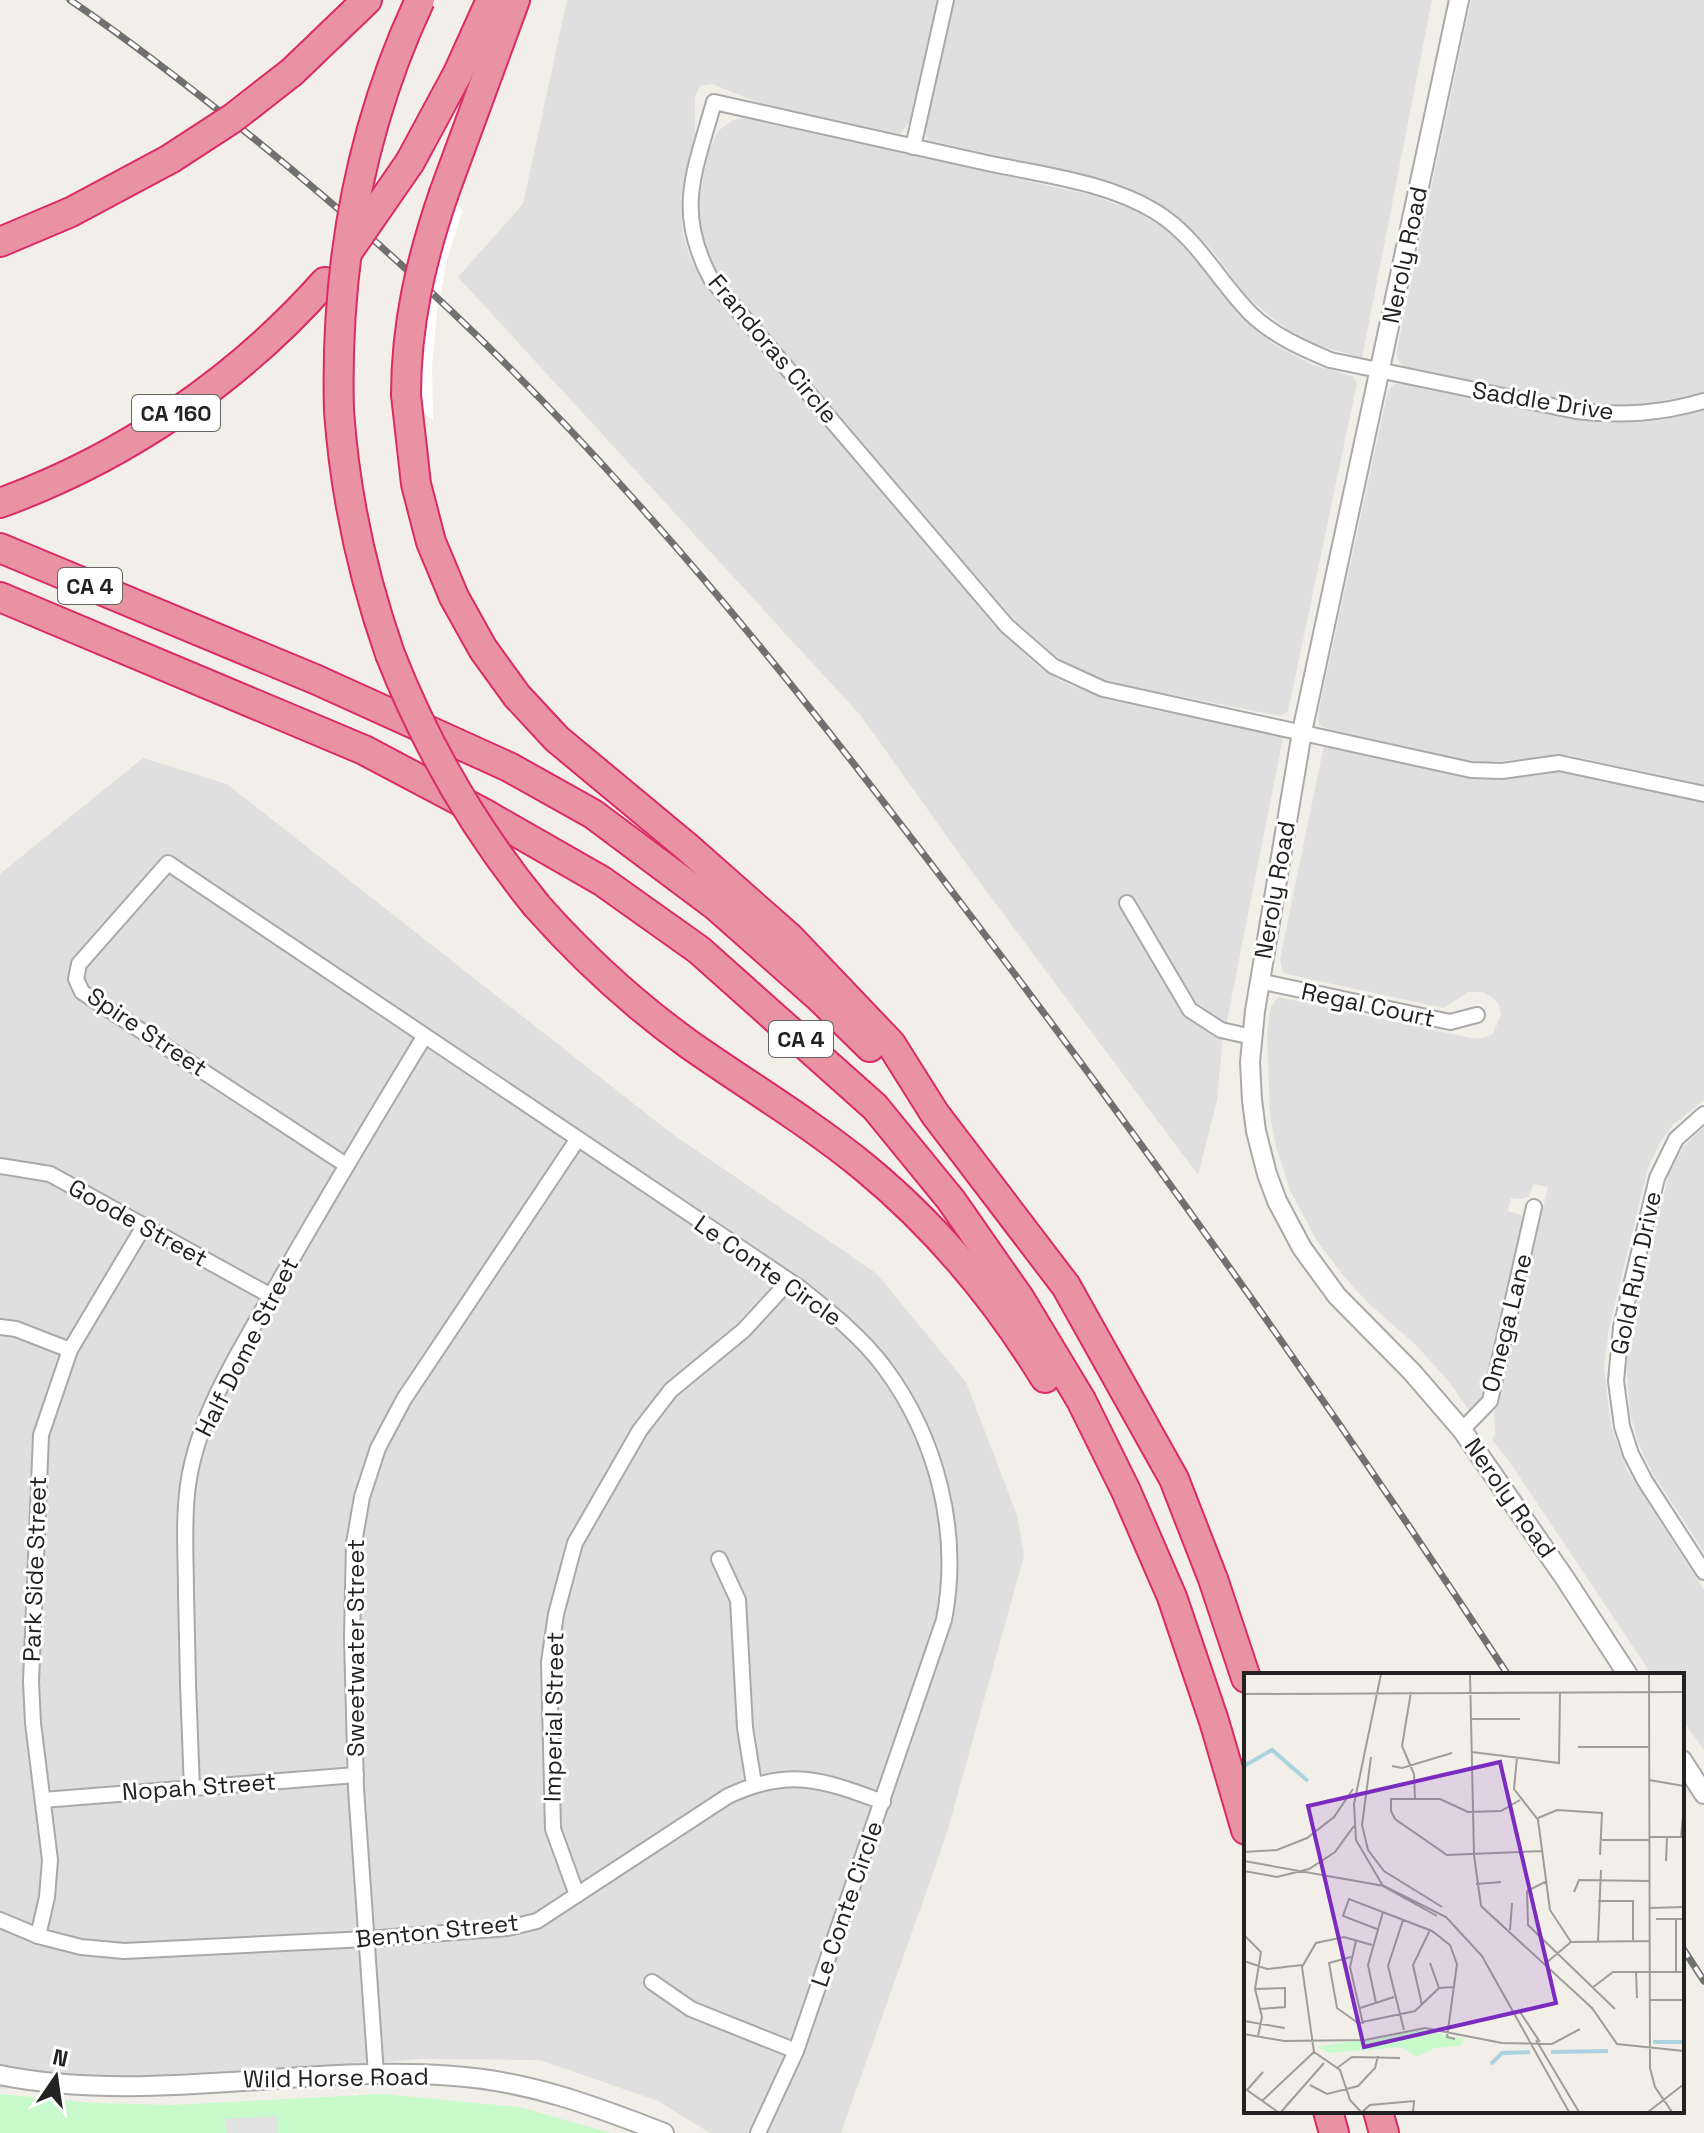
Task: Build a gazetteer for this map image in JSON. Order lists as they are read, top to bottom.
{
  "streets": {
    "highway": ["CA 160", "CA 4"],
    "street": [
      "Neroly Road",
      "Frandoras Circle",
      "Saddle Drive",
      "Regal Court",
      "Spire Street",
      "Goode Street",
      "Le Conte Circle",
      "Gold Run Drive",
      "Omega Lane",
      "Half Dome Street",
      "Park Side Street",
      "Sweetwater Street",
      "Imperial Street",
      "Nopah Street",
      "Benton Street",
      "Wild Horse Road"
    ]
  },
  "crossings": [
    ["Neroly Road", "Frandoras Circle"],
    ["Neroly Road", "Saddle Drive"],
    ["Neroly Road", "Regal Court"],
    ["Neroly Road", "Omega Lane"],
    ["Frandoras Circle", "Saddle Drive"],
    ["Spire Street", "Le Conte Circle"],
    ["Spire Street", "Half Dome Street"],
    ["Goode Street", "Half Dome Street"],
    ["Goode Street", "Park Side Street"],
    ["Le Conte Circle", "Half Dome Street"],
    ["Le Conte Circle", "Sweetwater Street"],
    ["Le Conte Circle", "Imperial Street"],
    ["Le Conte Circle", "Benton Street"],
    ["Half Dome Street", "Nopah Street"],
    ["Park Side Street", "Nopah Street"],
    ["Park Side Street", "Benton Street"],
    ["Sweetwater Street", "Nopah Street"],
    ["Sweetwater Street", "Benton Street"],
    ["Sweetwater Street", "Wild Horse Road"],
    ["Imperial Street", "Benton Street"]
  ],
  "north": "top"
}
